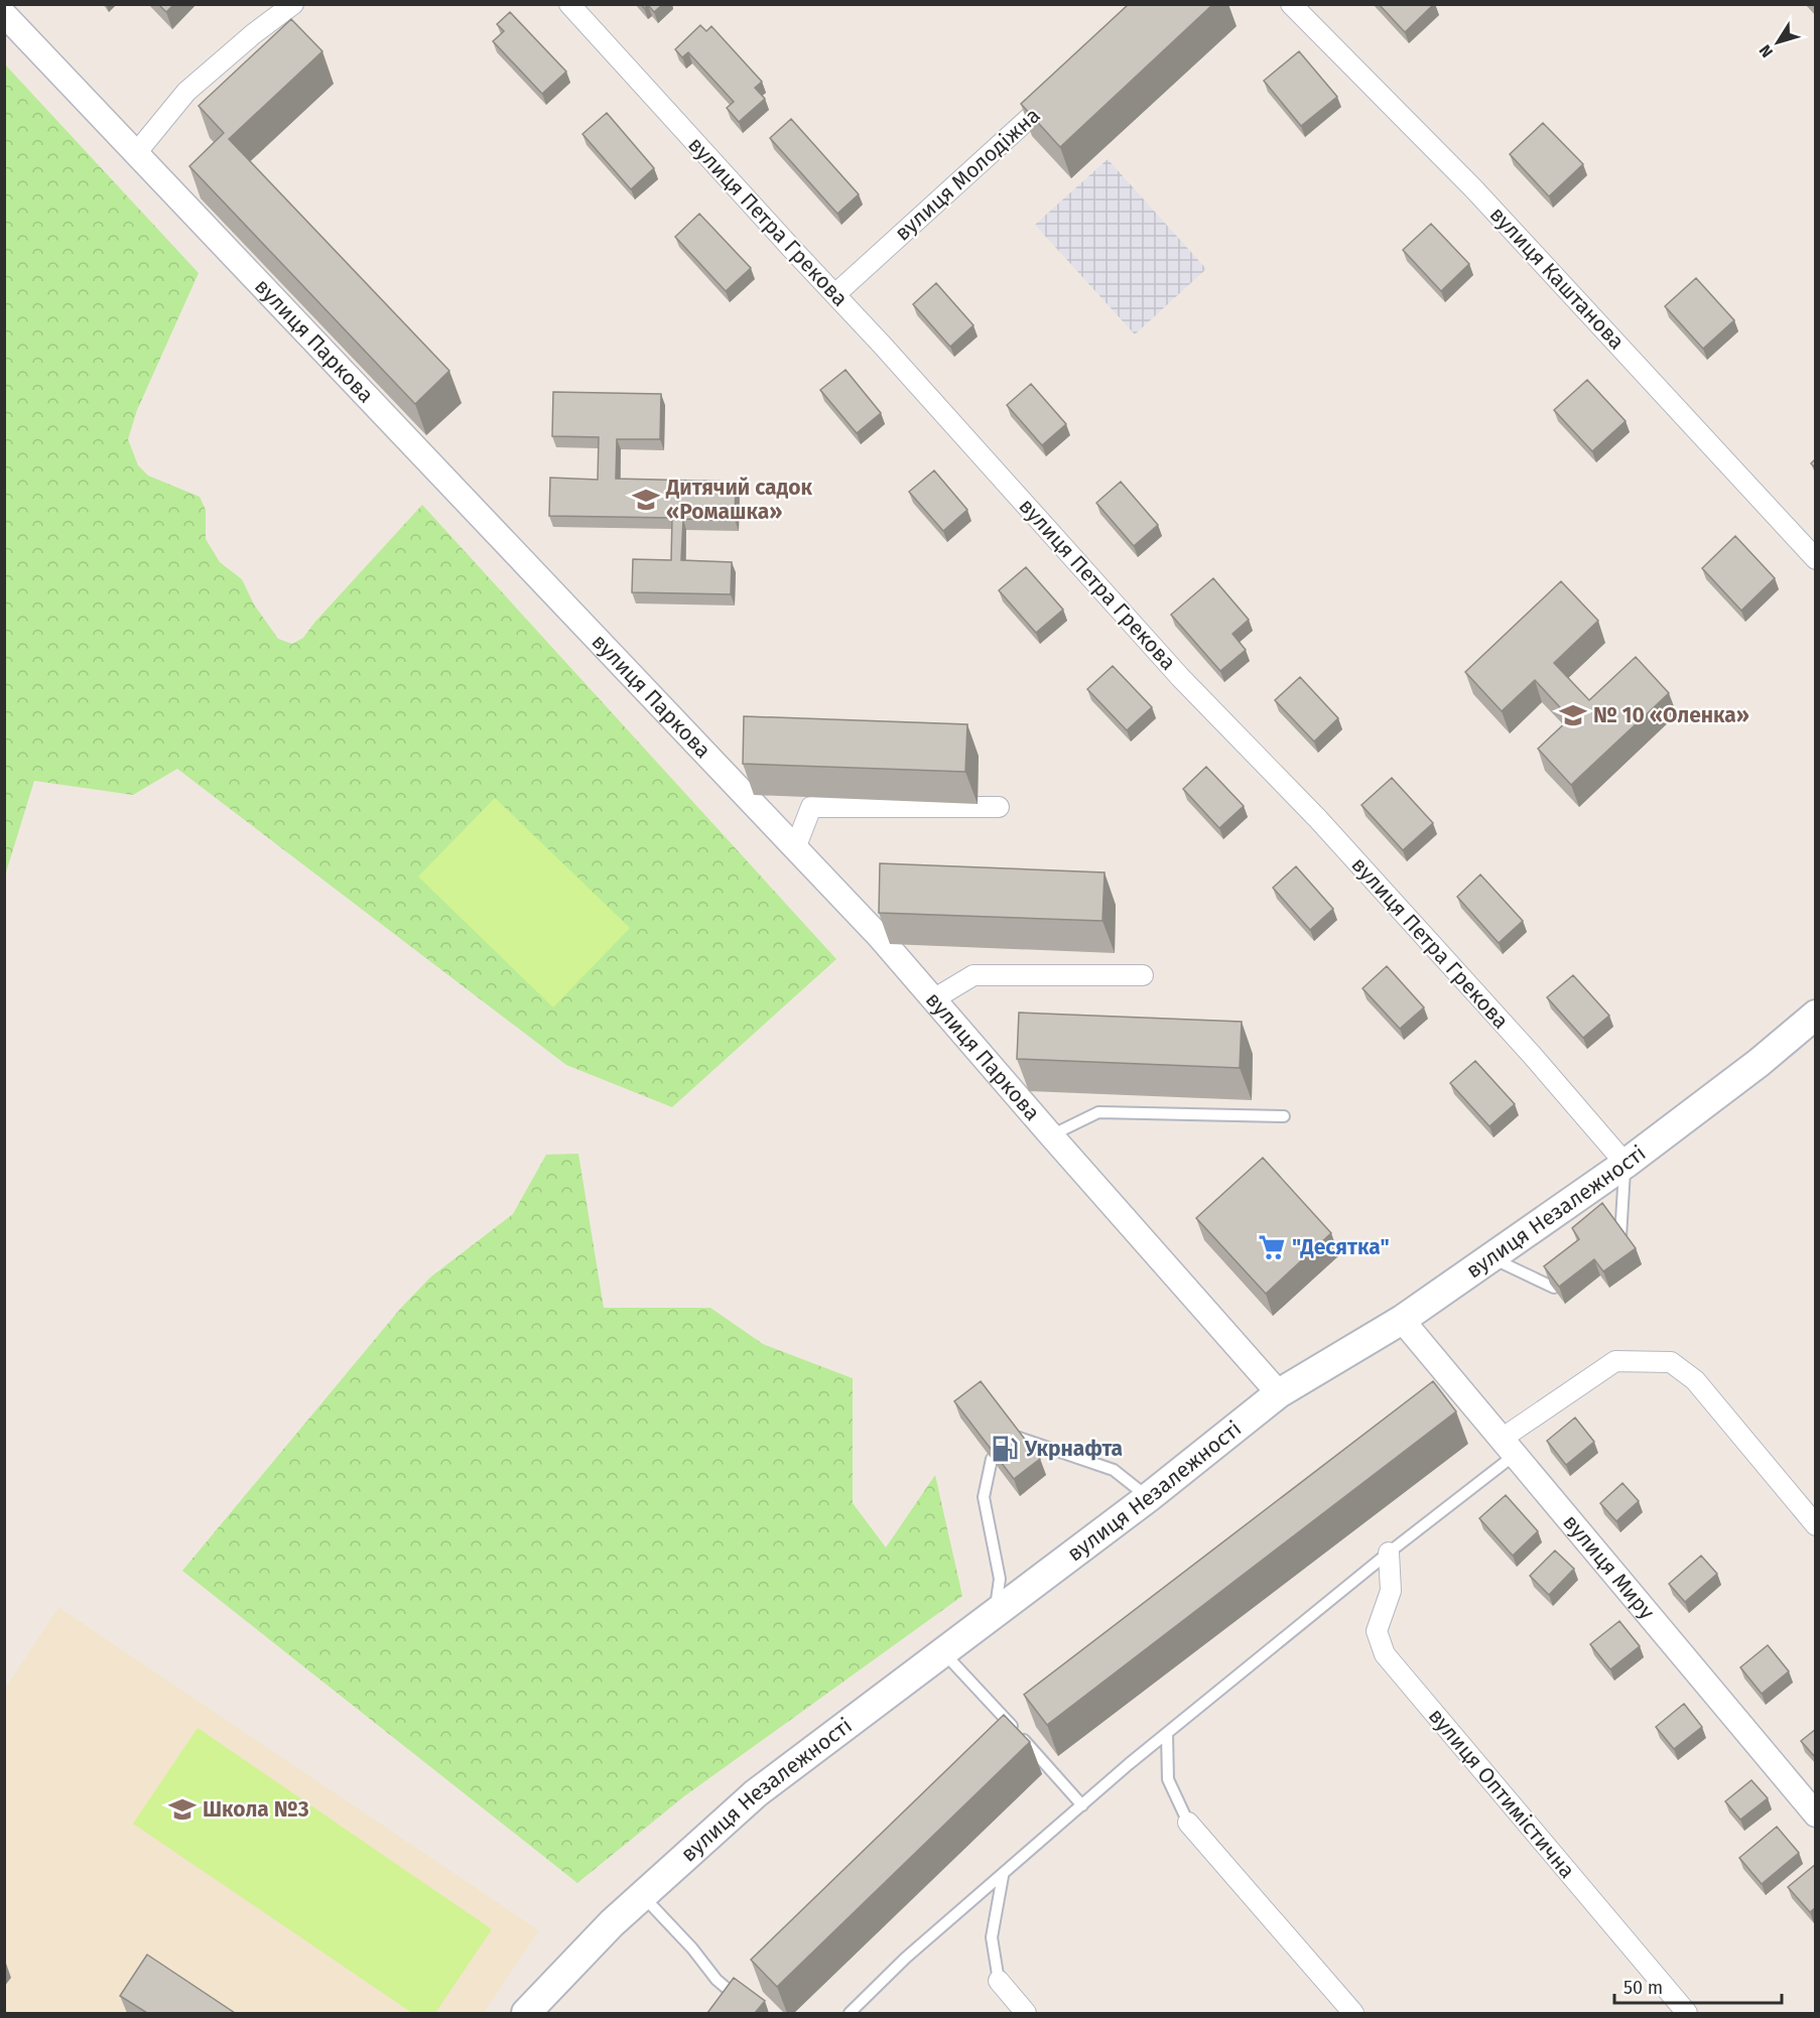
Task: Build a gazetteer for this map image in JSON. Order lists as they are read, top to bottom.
{
  "streets": {
    "main road": ["вулиця Незалежності"],
    "street": [
      "вулиця Молодіжна",
      "вулиця Петра Грекова",
      "вулиця Каштанова",
      "вулиця Паркова",
      "вулиця Миру",
      "вулиця Оптимістична"
    ]
  },
  "crossings": [
    ["вулиця Молодіжна", "вулиця Петра Грекова"],
    ["вулиця Петра Грекова", "вулиця Незалежності"],
    ["вулиця Паркова", "вулиця Незалежності"],
    ["вулиця Незалежності", "вулиця Миру"]
  ],
  "places": {
    "school or university": ["Дитячий садок «Ромашка»", "№ 10 «Оленка»", "Школа №3"],
    "supermarket": ["\"Десятка\""],
    "fuel station": ["Укрнафта"]
  },
  "scale_bar": "50 m",
  "north": "bottom left"
}
